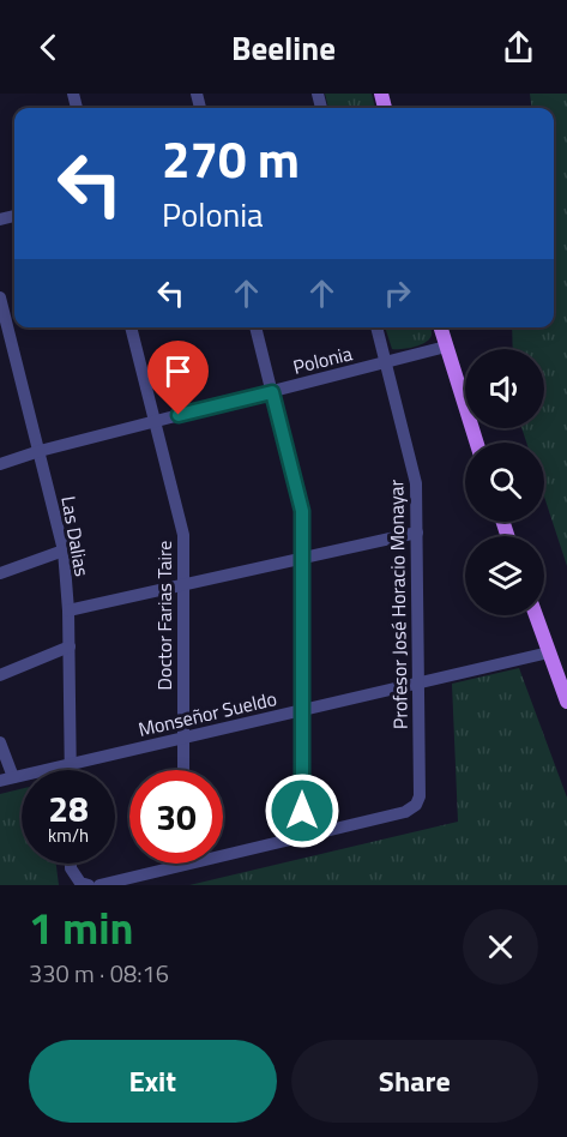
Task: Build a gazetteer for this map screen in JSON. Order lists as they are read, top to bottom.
{
  "streets": {
    "street": [
      "Polonia",
      "Las Dalias",
      "Profesor José Horacio Monayar",
      "Doctor Farias Taire",
      "Monseñor Sueldo"
    ]
  },
  "crossings": [
    ["Polonia", "Las Dalias"],
    ["Polonia", "Profesor José Horacio Monayar"],
    ["Polonia", "Doctor Farias Taire"],
    ["Las Dalias", "Monseñor Sueldo"],
    ["Profesor José Horacio Monayar", "Monseñor Sueldo"],
    ["Doctor Farias Taire", "Monseñor Sueldo"]
  ],
  "page": {
    "header": "Beeline",
    "turn": ["270 m", "Polonia"],
    "speed": "28 km/h",
    "limit": "30",
    "heading": ["1 min", "330 m · 08:16"],
    "buttons": ["Exit", "Share"]
  }
}
